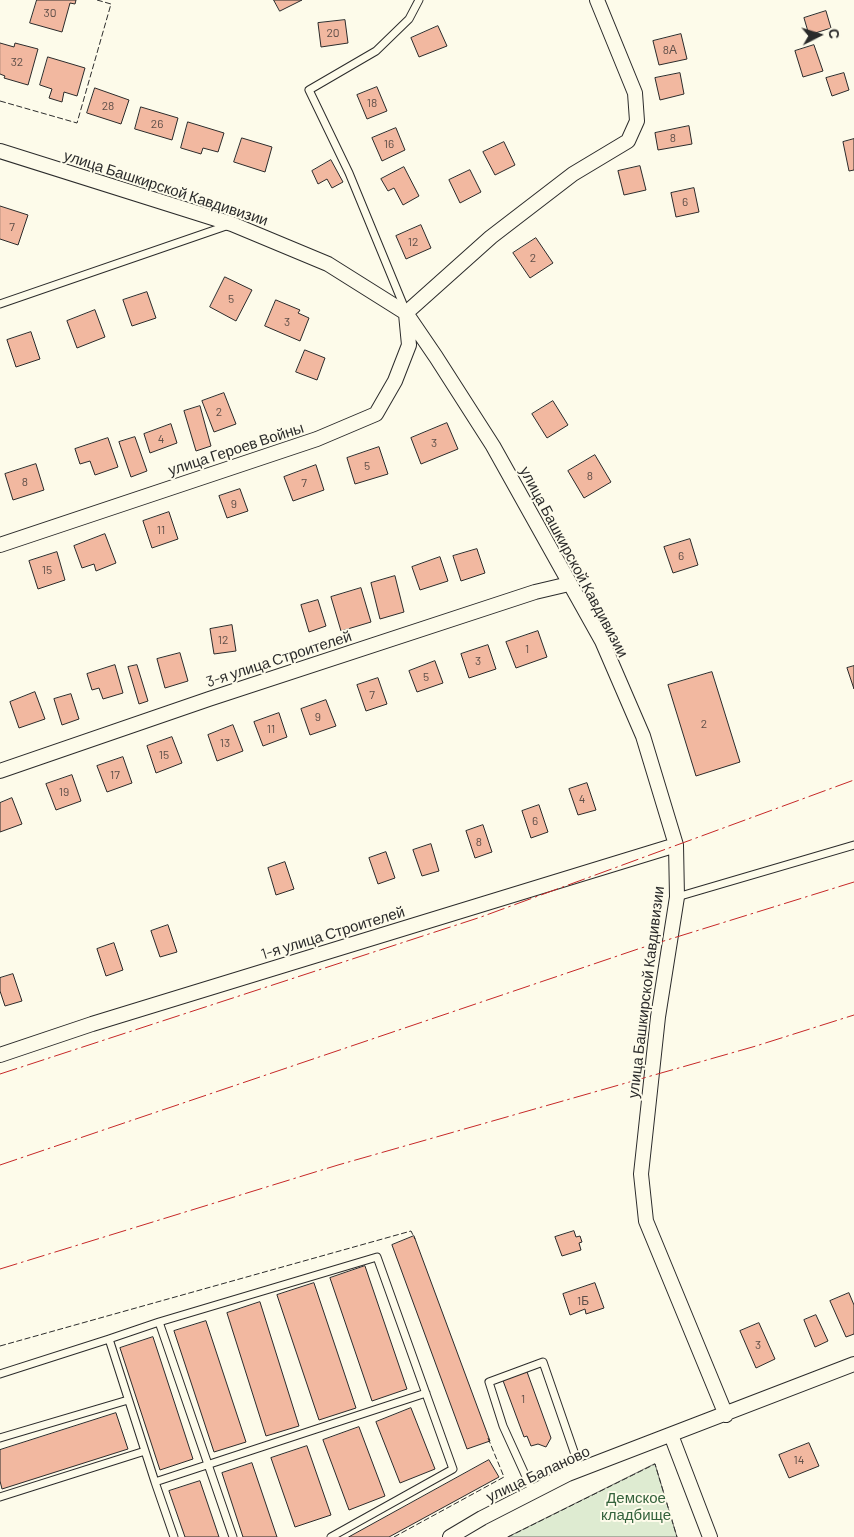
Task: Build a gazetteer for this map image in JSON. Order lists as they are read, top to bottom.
{
  "streets": {
    "street": [
      "улица Башкирской Кавдивизии",
      "улица Героев Войны",
      "3-я улица Строителей",
      "1-я улица Строителей",
      "улица Баланово"
    ]
  },
  "crossings": [
    ["улица Башкирской Кавдивизии", "улица Героев Войны"],
    ["улица Башкирской Кавдивизии", "3-я улица Строителей"],
    ["улица Башкирской Кавдивизии", "1-я улица Строителей"],
    ["улица Башкирской Кавдивизии", "улица Баланово"]
  ],
  "parks": ["Демское кладбище"],
  "house_numbers": [
    "30",
    "20",
    "8А",
    "32",
    "18",
    "28",
    "26",
    "8",
    "16",
    "6",
    "7",
    "12",
    "2",
    "5",
    "3",
    "2",
    "4",
    "3",
    "5",
    "8",
    "8",
    "7",
    "9",
    "11",
    "6",
    "15",
    "12",
    "1",
    "3",
    "5",
    "7",
    "9",
    "2",
    "11",
    "13",
    "15",
    "17",
    "19",
    "4",
    "6",
    "8",
    "1Б",
    "3",
    "1",
    "14"
  ],
  "north": "right"
}
